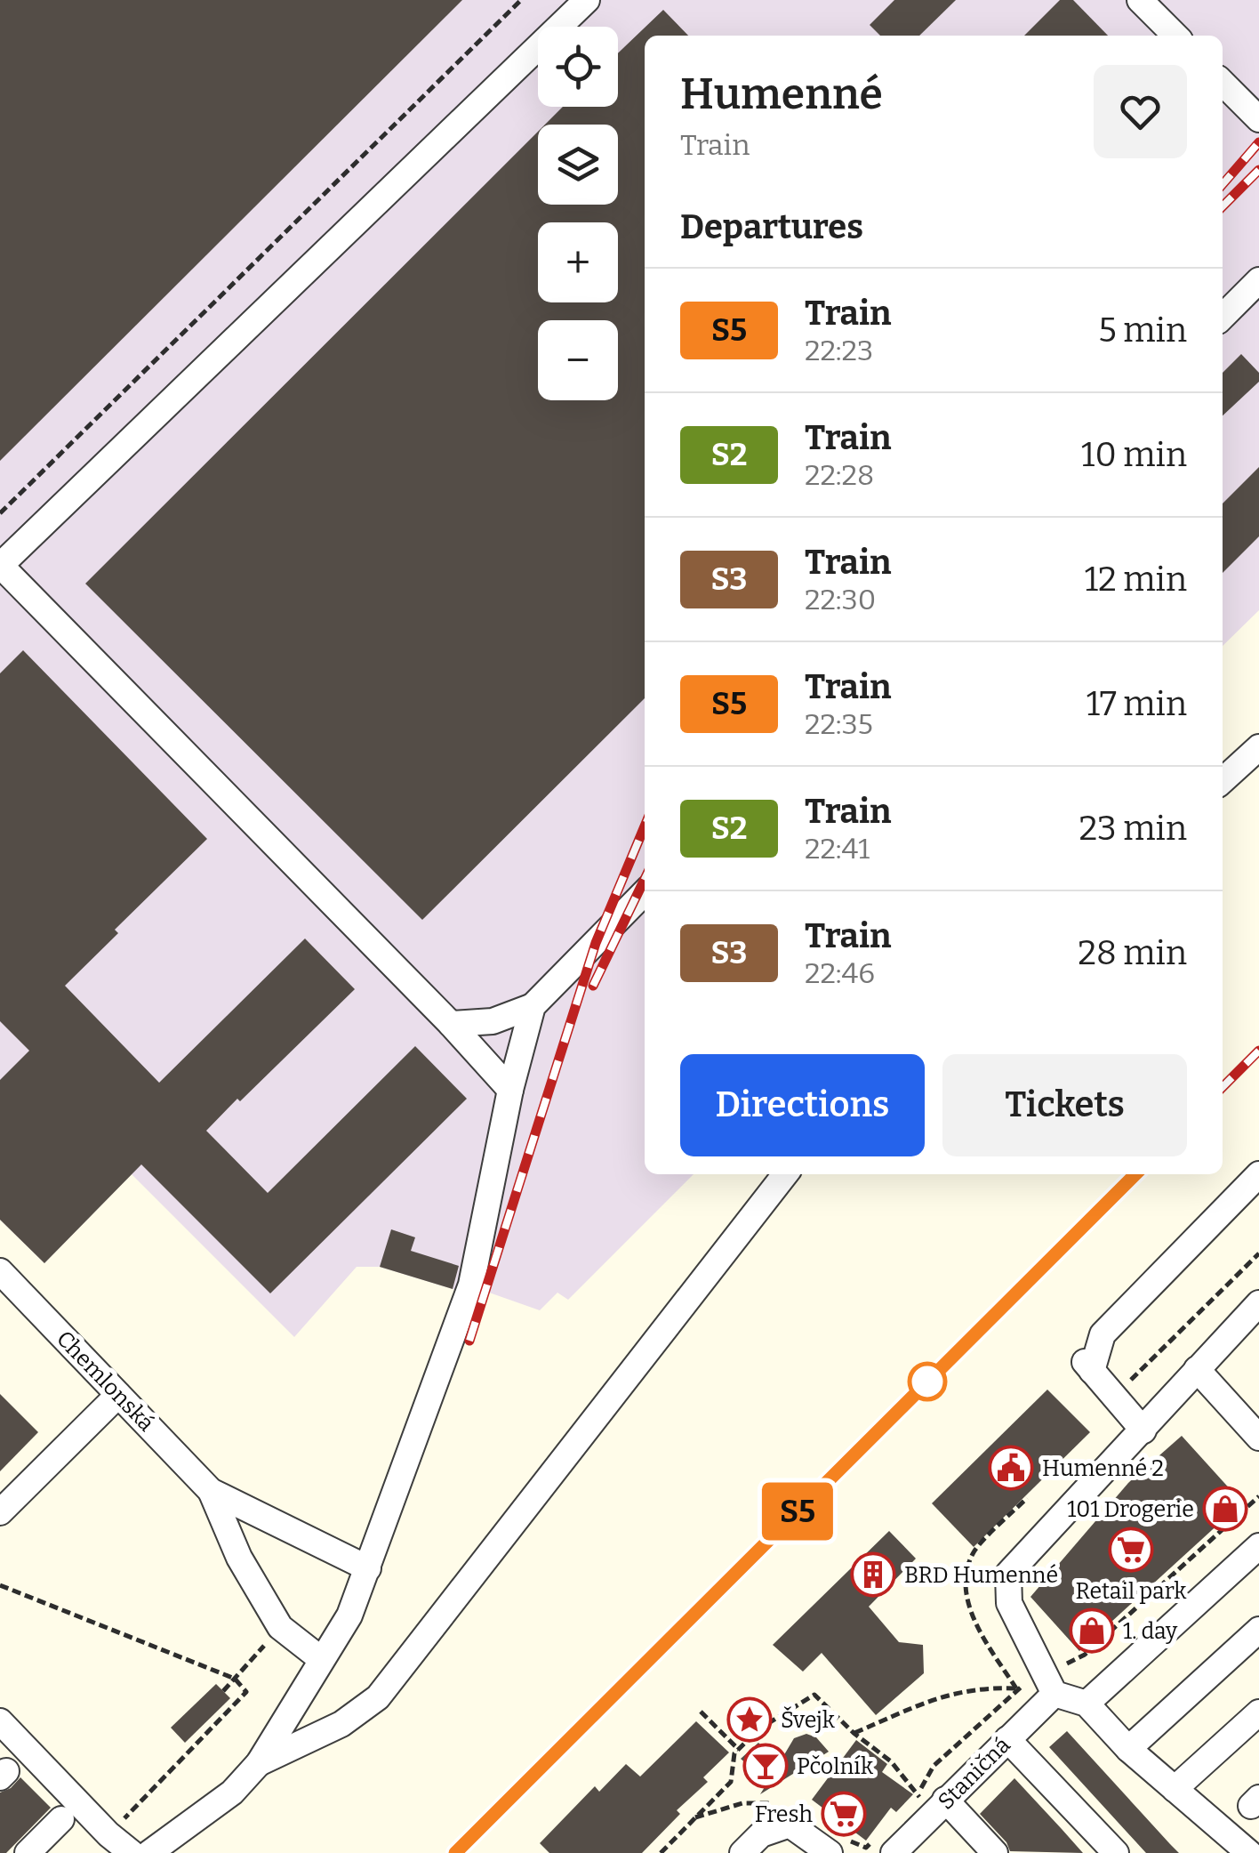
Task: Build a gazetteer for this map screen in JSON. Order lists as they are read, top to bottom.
{
  "streets": {
    "street": ["Chemlonská", "Staničná"]
  },
  "places": {
    "public building": ["Humenné 2"],
    "shop": ["101 Drogerie", "1. day"],
    "supermarket": ["Retail park", "Fresh"],
    "building": ["BRD Humenné"],
    "place": ["Švejk"],
    "bar": ["Pčolník"]
  },
  "page": {
    "on_map": "S5",
    "map_buttons": ["+", "−"],
    "heading": [
      ["Humenné", "Train"],
      "Departures"
    ],
    "list": [
      {
        "mark": "S5",
        "name": "Train",
        "note": "22:23",
        "value": "5 min"
      },
      {
        "mark": "S2",
        "name": "Train",
        "note": "22:28",
        "value": "10 min"
      },
      {
        "mark": "S3",
        "name": "Train",
        "note": "22:30",
        "value": "12 min"
      },
      {
        "mark": "S5",
        "name": "Train",
        "note": "22:35",
        "value": "17 min"
      },
      {
        "mark": "S2",
        "name": "Train",
        "note": "22:41",
        "value": "23 min"
      },
      {
        "mark": "S3",
        "name": "Train",
        "note": "22:46",
        "value": "28 min"
      }
    ],
    "buttons": ["Directions", "Tickets"]
  }
}
